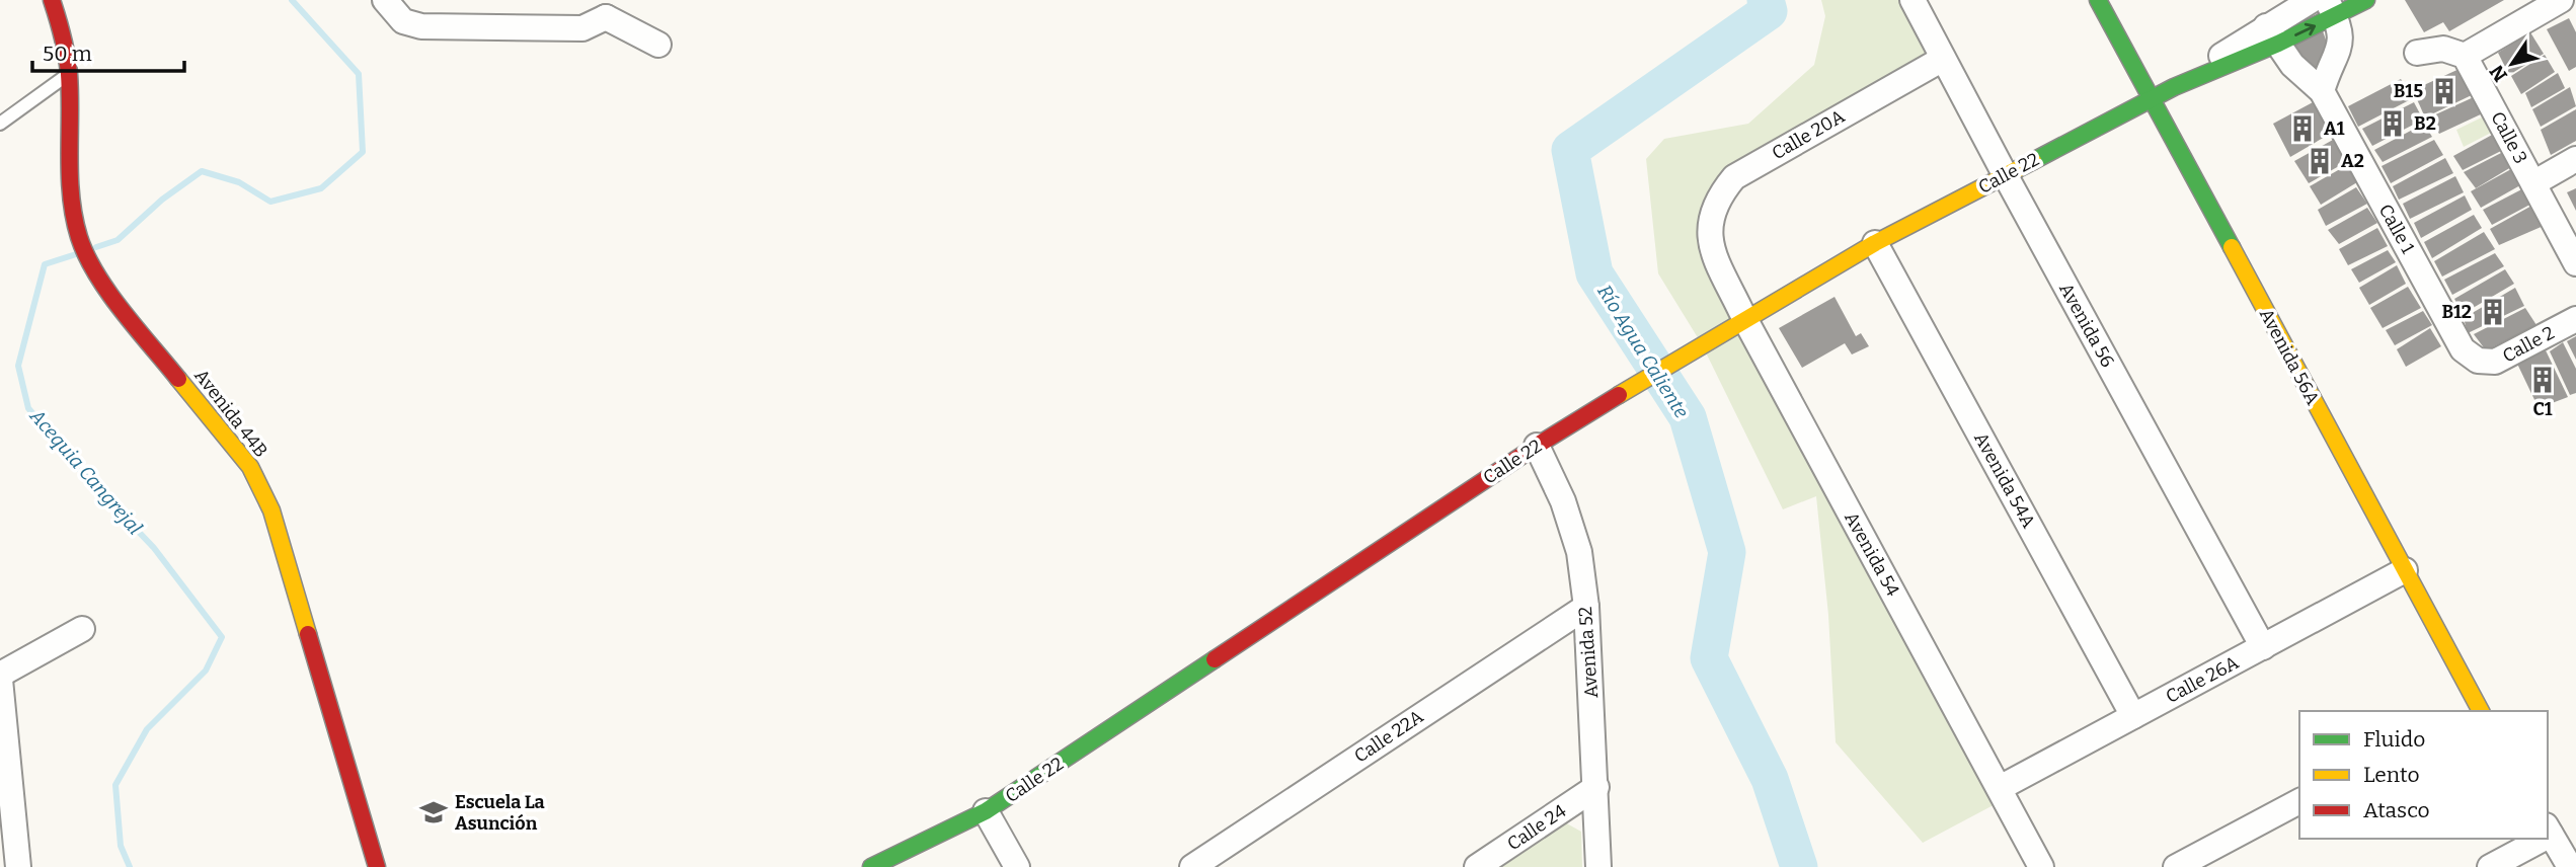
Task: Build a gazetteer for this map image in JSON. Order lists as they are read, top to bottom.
{
  "streets": {
    "street": [
      "Calle 20A",
      "Calle 3",
      "Calle 22",
      "Calle 1",
      "Avenida 56",
      "Calle 2",
      "Avenida 56A",
      "Avenida 44B",
      "Avenida 54A",
      "Avenida 54",
      "Avenida 52",
      "Calle 26A",
      "Calle 22A",
      "Calle 24"
    ]
  },
  "crossings": [
    ["Calle 20A", "Avenida 56"],
    ["Calle 20A", "Avenida 54"],
    ["Calle 22", "Calle 1"],
    ["Calle 22", "Avenida 56"],
    ["Calle 22", "Avenida 56A"],
    ["Calle 22", "Avenida 54A"],
    ["Calle 22", "Avenida 54"],
    ["Calle 22", "Avenida 52"],
    ["Calle 1", "Calle 2"],
    ["Avenida 56", "Calle 26A"],
    ["Avenida 56A", "Calle 26A"],
    ["Avenida 54A", "Calle 26A"],
    ["Avenida 54", "Calle 26A"],
    ["Avenida 52", "Calle 22A"],
    ["Avenida 52", "Calle 24"]
  ],
  "water": ["Río Agua Caliente", "Acequia Cangrejal"],
  "places": {
    "building": [
      "B15",
      "B2",
      "A1",
      "A2",
      "B12",
      "C1"
    ],
    "school or university": ["Escuela La Asunción"]
  },
  "legend": ["Fluido", "Lento", "Atasco"],
  "scale_bar": "50 m",
  "north": "bottom left"
}
